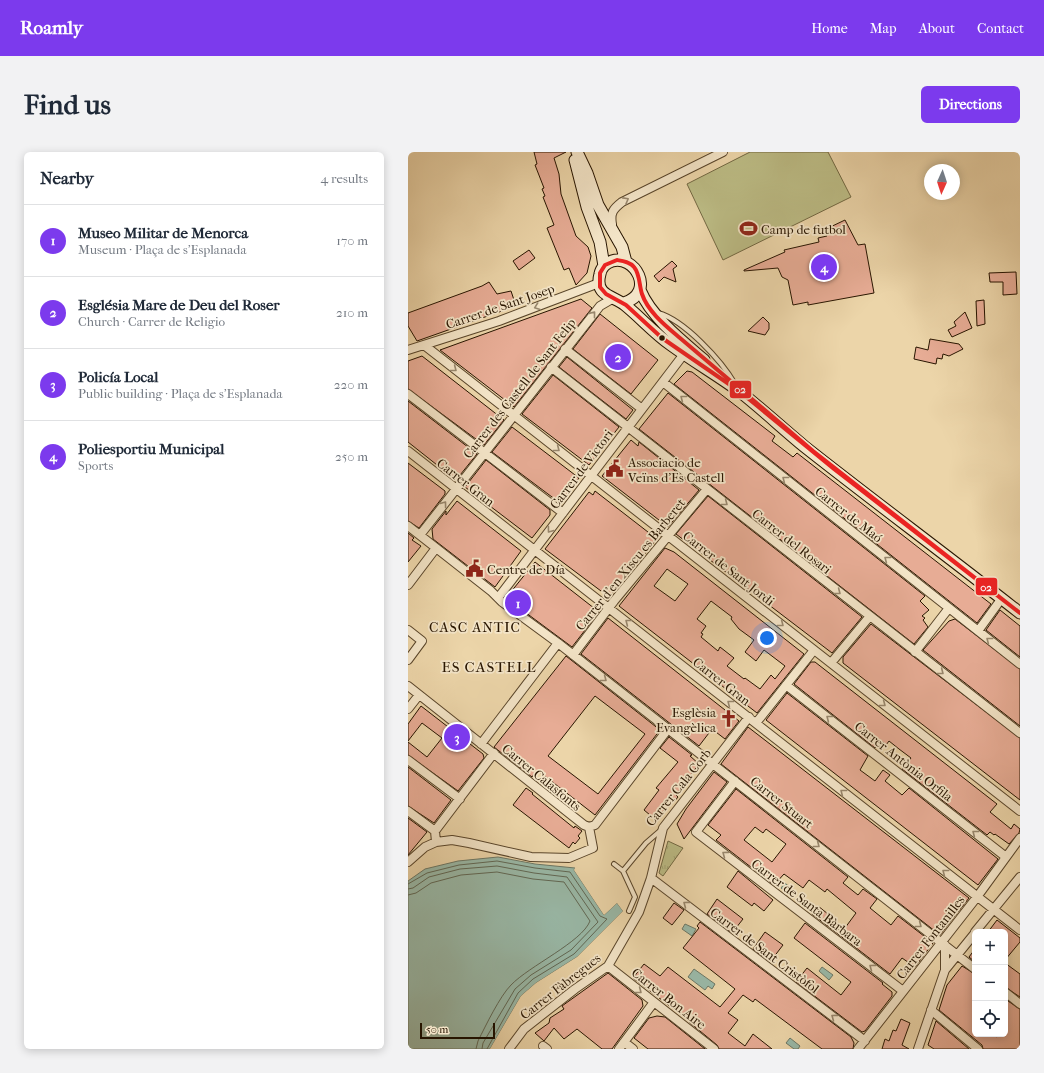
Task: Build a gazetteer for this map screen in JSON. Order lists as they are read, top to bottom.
{
  "streets": {
    "street": [
      "Carrer de Sant Josep",
      "Carrer des Castell de Sant Felip",
      "Carrer de Victori",
      "Carrer Gran",
      "Carrer de Maó",
      "Carrer del Rosari",
      "Carrer d'en Xiscu es Barberet",
      "Carrer de Sant Jordi",
      "Carrer Antònia Orfila",
      "Carrer Calasfonts",
      "Carrer Cala Corb",
      "Carrer Stuart",
      "Carrer de Santa Bàrbara",
      "Carrer Fontanilles",
      "Carrer de Sant Cristòfol",
      "Carrer Fàbregues",
      "Carrer Bon Aire"
    ]
  },
  "crossings": [
    ["Carrer de Sant Josep", "Carrer des Castell de Sant Felip"],
    ["Carrer de Sant Josep", "Carrer de Sant Jordi"],
    ["Carrer des Castell de Sant Felip", "Carrer Gran"],
    ["Carrer des Castell de Sant Felip", "Carrer del Rosari"],
    ["Carrer des Castell de Sant Felip", "Carrer de Sant Jordi"],
    ["Carrer de Victori", "Carrer Gran"],
    ["Carrer de Victori", "Carrer de Maó"],
    ["Carrer de Victori", "Carrer del Rosari"],
    ["Carrer de Victori", "Carrer de Sant Jordi"],
    ["Carrer de Victori", "Carrer Stuart"],
    ["Carrer Gran", "Carrer d'en Xiscu es Barberet"],
    ["Carrer Gran", "Carrer Cala Corb"],
    ["Carrer Gran", "Carrer Fontanilles"],
    ["Carrer del Rosari", "Carrer d'en Xiscu es Barberet"],
    ["Carrer d'en Xiscu es Barberet", "Carrer de Sant Jordi"],
    ["Carrer d'en Xiscu es Barberet", "Carrer Stuart"],
    ["Carrer Antònia Orfila", "Carrer Fontanilles"],
    ["Carrer Cala Corb", "Carrer Stuart"],
    ["Carrer Cala Corb", "Carrer Fàbregues"],
    ["Carrer Stuart", "Carrer de Santa Bàrbara"],
    ["Carrer Stuart", "Carrer Fontanilles"],
    ["Carrer de Santa Bàrbara", "Carrer Fontanilles"],
    ["Carrer Fontanilles", "Carrer de Sant Cristòfol"],
    ["Carrer de Sant Cristòfol", "Carrer Fàbregues"],
    ["Carrer Fàbregues", "Carrer Bon Aire"]
  ],
  "one_way": [
    "Carrer de Sant Josep",
    "Carrer des Castell de Sant Felip",
    "Carrer Gran",
    "Carrer de Maó",
    "Carrer del Rosari",
    "Carrer Antònia Orfila",
    "Carrer Stuart",
    "Carrer de Santa Bàrbara",
    "Carrer de Sant Cristòfol",
    "Carrer Bon Aire"
  ],
  "districts": ["CASC ANTIC", "ES CASTELL"],
  "places": {
    "sports": ["Camp de futbol"],
    "public building": ["Associacio de Veïns d'Es Castell", "Centre de Día"],
    "church": ["Esglèsia Evangèlica"]
  },
  "lines": ["transit line 02"],
  "scale_bar": "50 m",
  "north": "bottom",
  "page": {
    "header": "Roamly",
    "nav": [
      "Home",
      "Map",
      "About",
      "Contact"
    ],
    "buttons": "Directions",
    "title": "Find us",
    "heading": ["Nearby", "4 results"],
    "list": [
      {
        "mark": "1",
        "name": "Museo Militar de Menorca",
        "note": "Museum · Plaça de s'Esplanada",
        "value": "170 m"
      },
      {
        "mark": "2",
        "name": "Església Mare de Deu del Roser",
        "note": "Church · Carrer de Religio",
        "value": "210 m"
      },
      {
        "mark": "3",
        "name": "Policía Local",
        "note": "Public building · Plaça de s'Esplanada",
        "value": "220 m"
      },
      {
        "mark": "4",
        "name": "Poliesportiu Municipal",
        "note": "Sports",
        "value": "250 m"
      }
    ],
    "pins": [
      "4",
      "2",
      "1",
      "3"
    ],
    "map_buttons": ["+", "−"],
    "scale": "50 m"
  }
}
